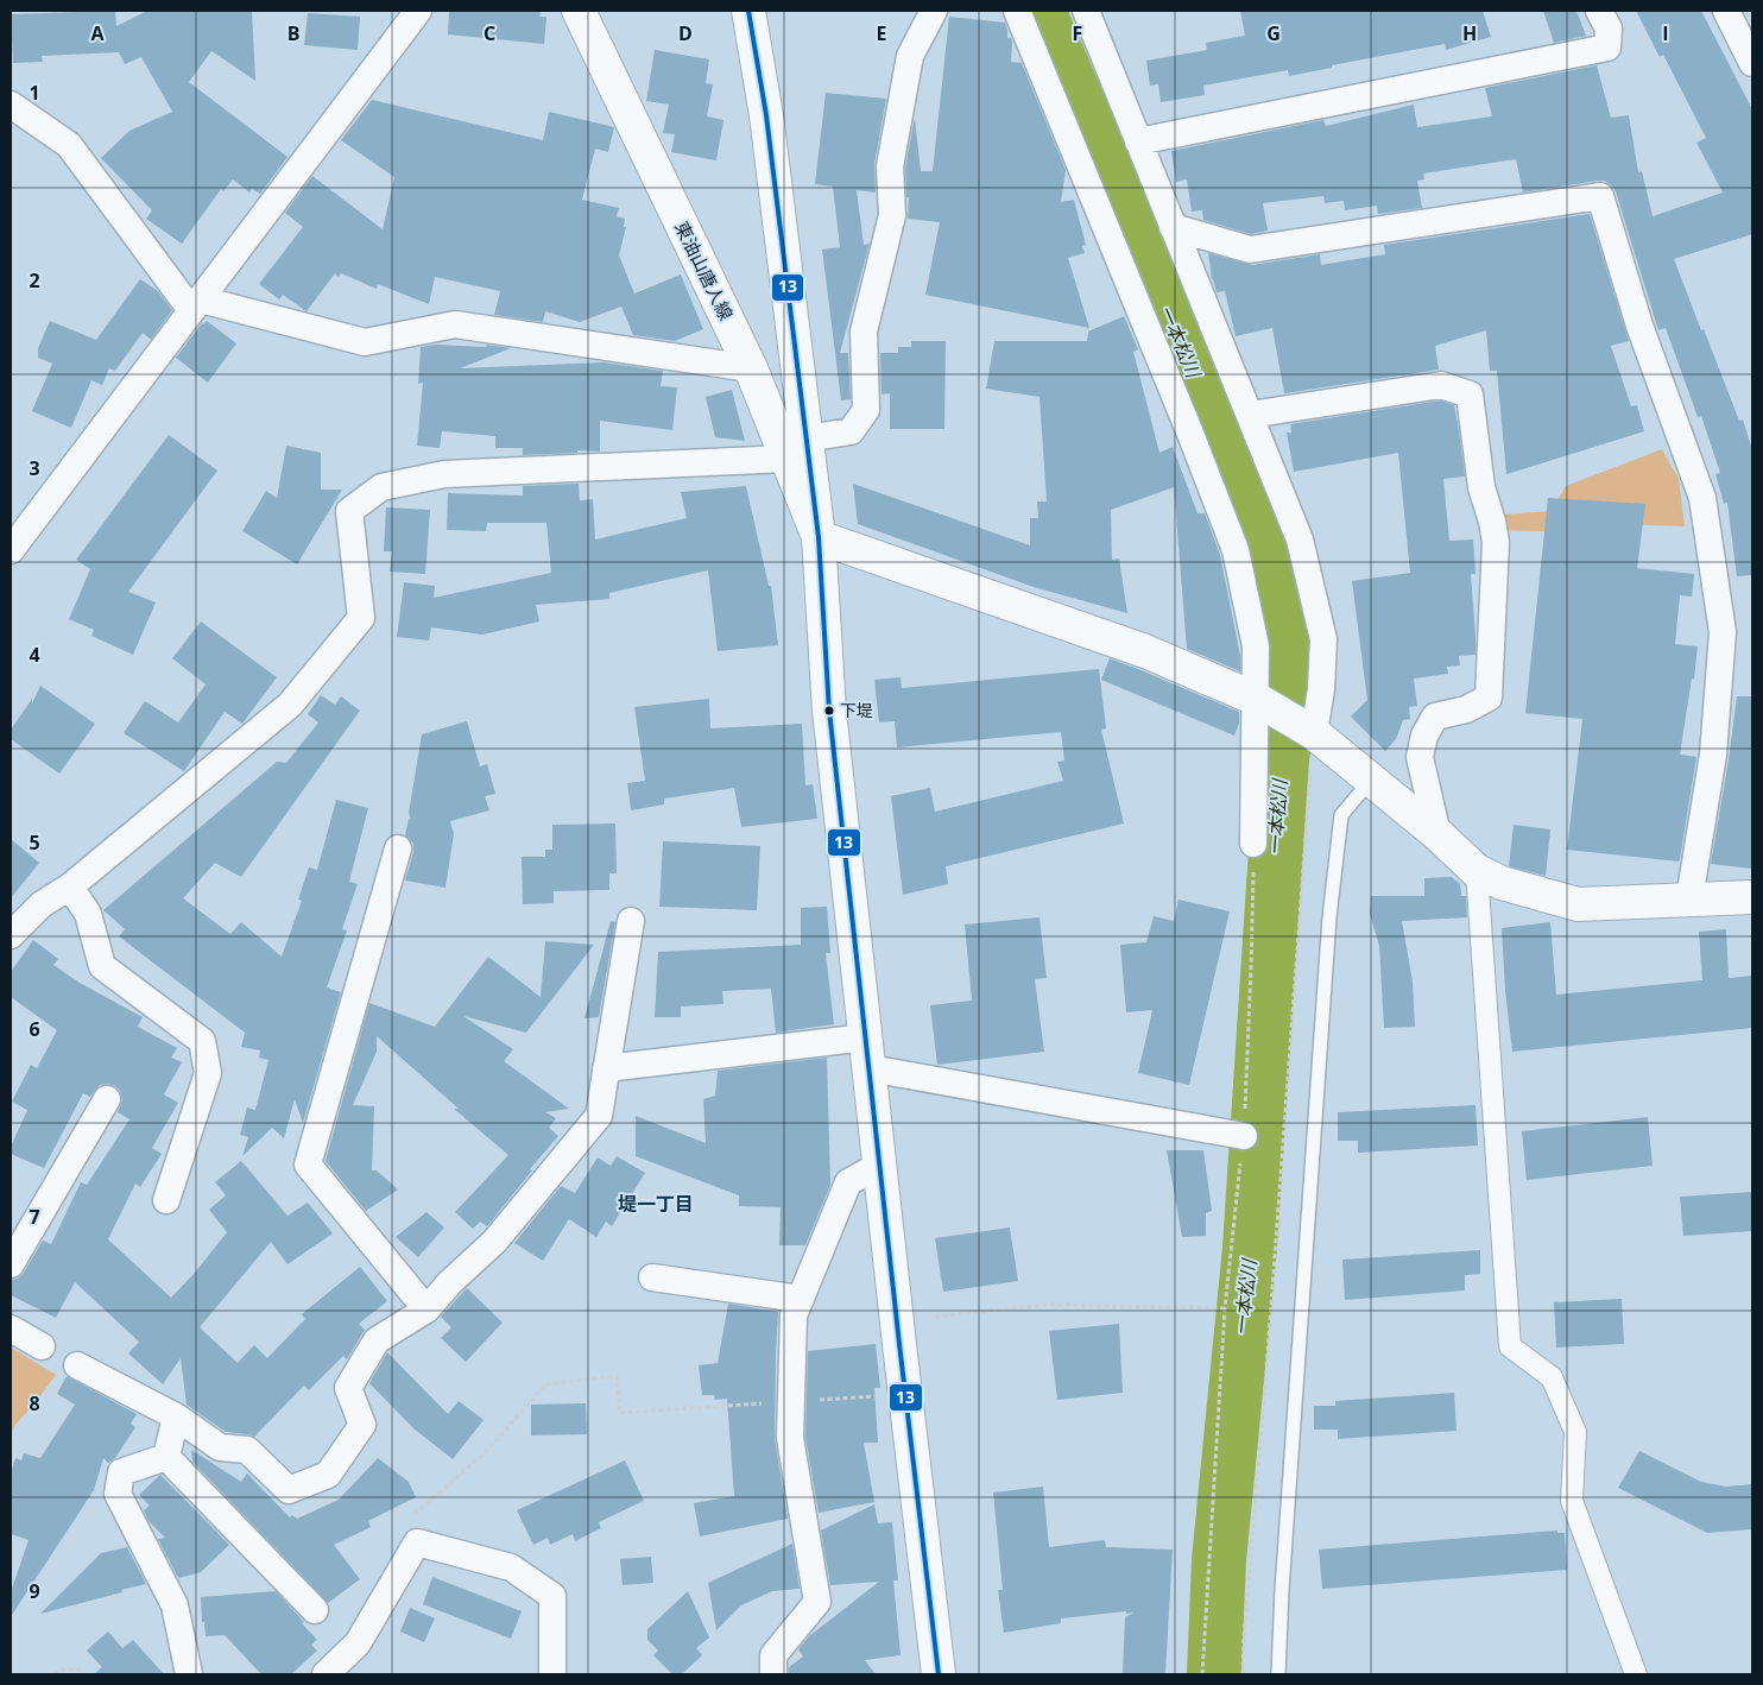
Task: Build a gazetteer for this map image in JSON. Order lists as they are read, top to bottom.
{
  "streets": {
    "main road": ["東油山唐人線"]
  },
  "districts": ["堤一丁目"],
  "water": ["一本松川"],
  "places": ["下堤"],
  "lines": ["transit line 13"],
  "grid": {
    "columns": [
      "A",
      "B",
      "C",
      "D",
      "E",
      "F",
      "G",
      "H",
      "I"
    ],
    "rows": [
      "1",
      "2",
      "3",
      "4",
      "5",
      "6",
      "7",
      "8",
      "9"
    ]
  }
}
